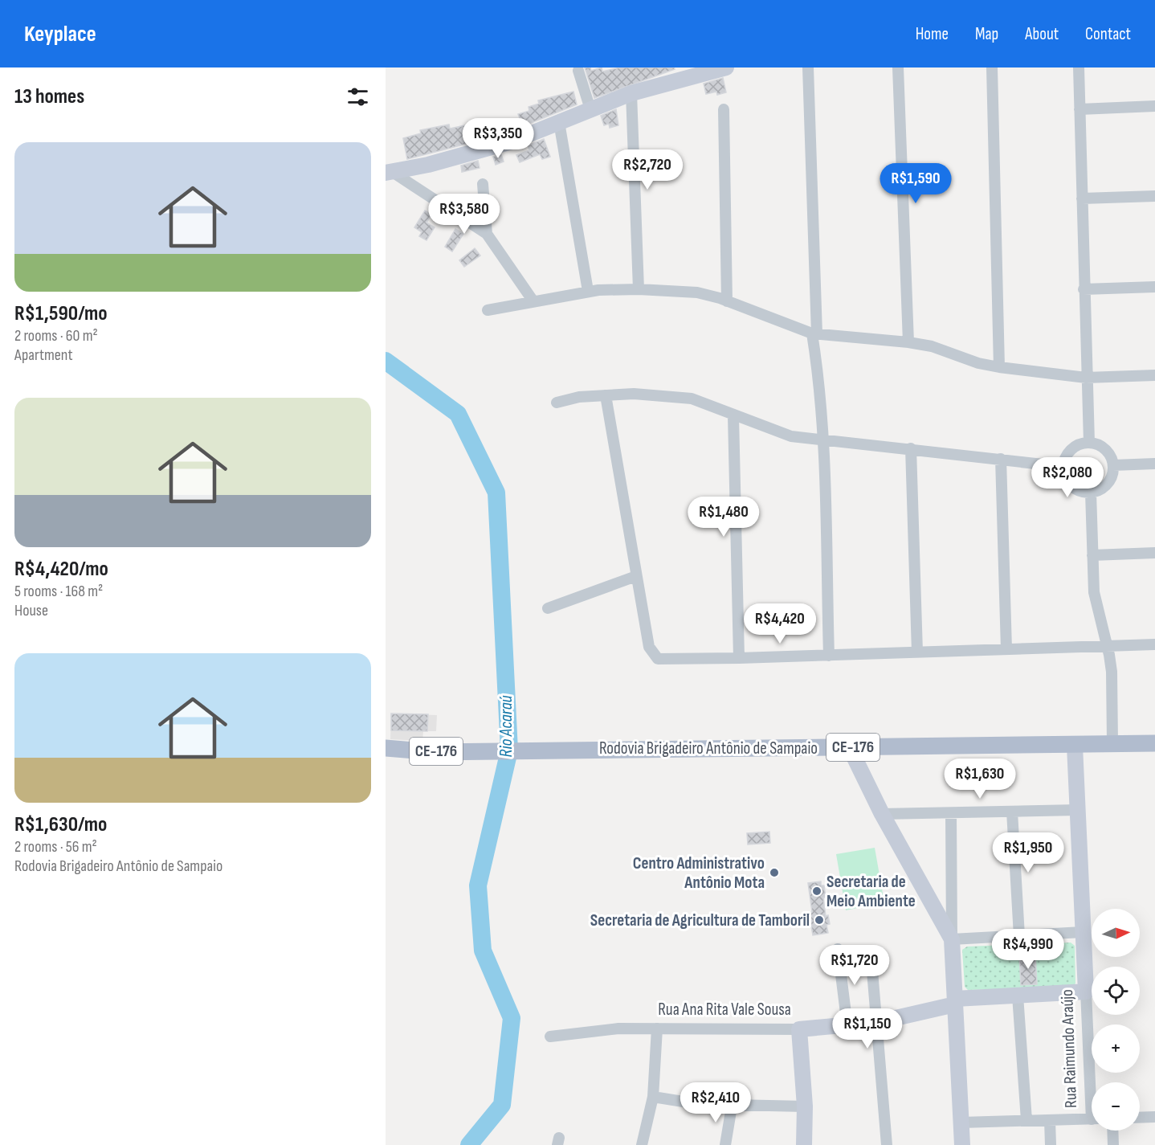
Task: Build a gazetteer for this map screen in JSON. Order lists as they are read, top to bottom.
{
  "streets": {
    "main road": ["CE-176", "Rodovia Brigadeiro Antônio de Sampaio"],
    "street": ["Rua Ana Rita Vale Sousa", "Rua Raimundo Araújo"]
  },
  "crossings": [
    ["Rodovia Brigadeiro Antônio de Sampaio", "Rua Raimundo Araújo"],
    ["Rua Ana Rita Vale Sousa", "Rua Raimundo Araújo"]
  ],
  "water": ["Rio Acaraú"],
  "places": ["Centro Administrativo Antônio Mota", "Secretaria de Meio Ambiente", "Secretaria de Agricultura de Tamboril"],
  "north": "right",
  "page": {
    "header": "Keyplace",
    "nav": [
      "Home",
      "Map",
      "About",
      "Contact"
    ],
    "heading": "13 homes",
    "price": [
      "R$3,350",
      "R$2,720",
      "R$1,590",
      "R$3,580",
      "R$2,080",
      "R$1,480",
      "R$4,420",
      "R$1,630",
      "R$1,950",
      "R$4,990",
      "R$1,720",
      "R$1,150",
      "R$2,410"
    ],
    "list": [
      {
        "name": "R$1,590/mo",
        "note": "2 rooms · 60 m² · Apartment"
      },
      {
        "name": "R$4,420/mo",
        "note": "5 rooms · 168 m² · House"
      },
      {
        "name": "R$1,630/mo",
        "note": "2 rooms · 56 m² · Rodovia Brigadeiro Antônio de Sampaio"
      }
    ],
    "map_buttons": ["+", "−"]
  }
}
